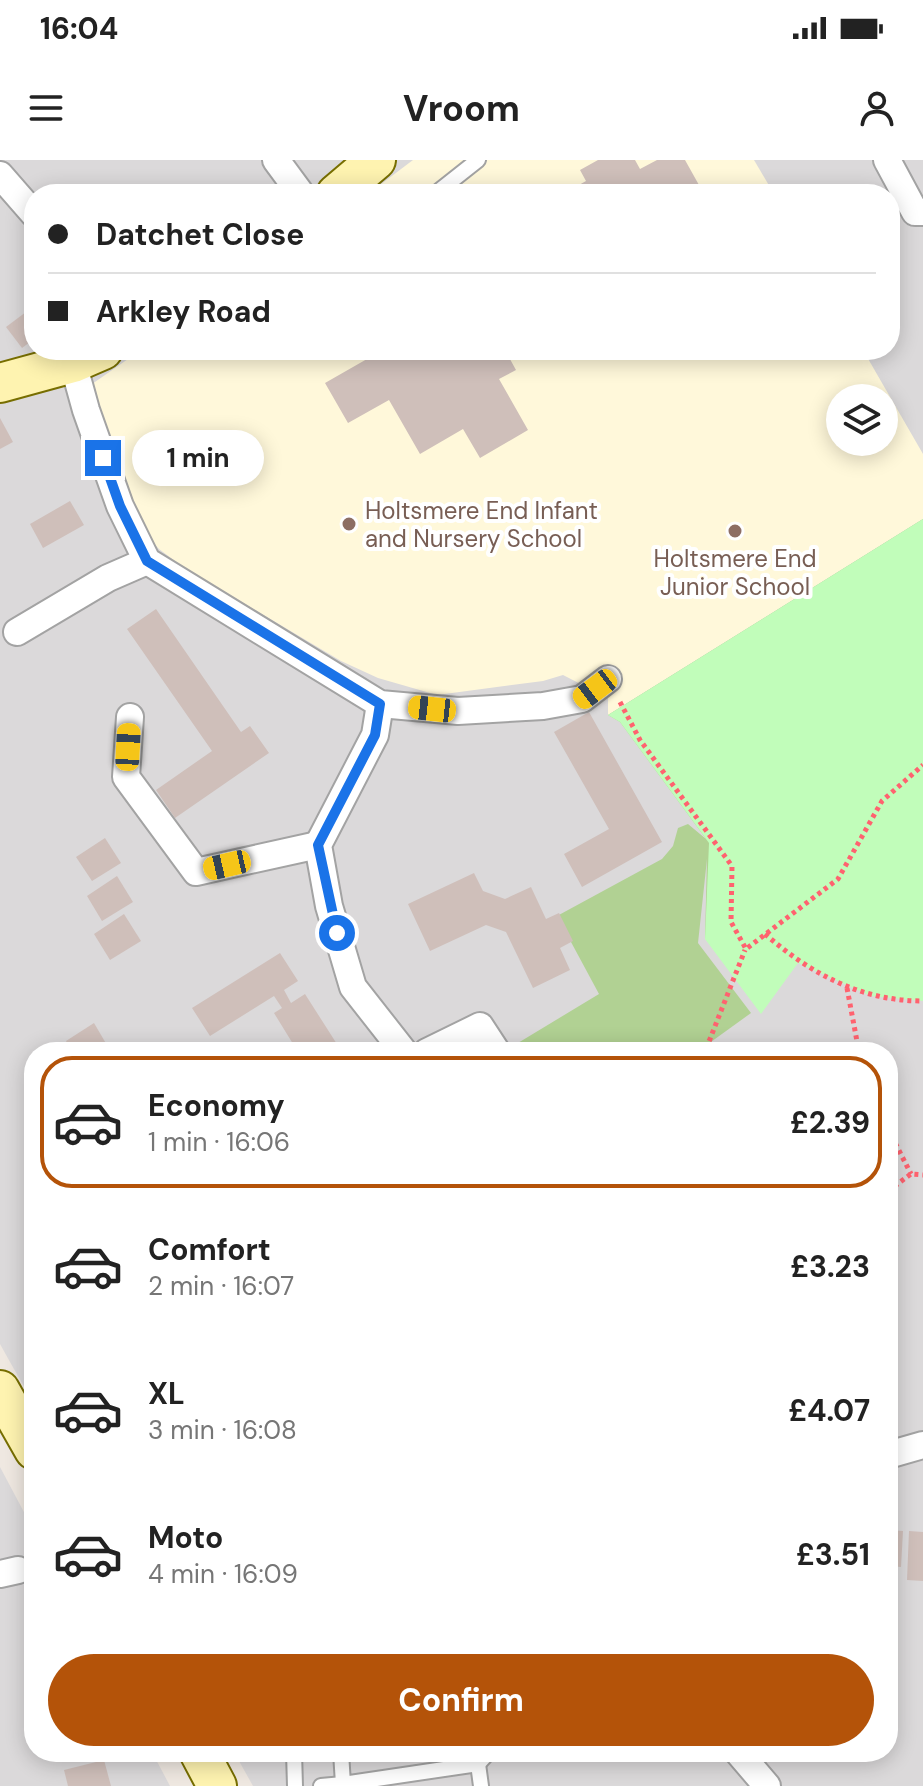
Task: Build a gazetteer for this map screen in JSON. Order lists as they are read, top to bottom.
{
  "places": ["Holtsmere End Infant and Nursery School", "Holtsmere End Junior School"],
  "page": {
    "status": "16:04",
    "header": "Vroom",
    "banner": ["Datchet Close", "Arkley Road"],
    "bubble": "1 min",
    "list": [
      {
        "name": "Economy",
        "note": "1 min · 16:06",
        "value": "£2.39"
      },
      {
        "name": "Comfort",
        "note": "2 min · 16:07",
        "value": "£3.23"
      },
      {
        "name": "XL",
        "note": "3 min · 16:08",
        "value": "£4.07"
      },
      {
        "name": "Moto",
        "note": "4 min · 16:09",
        "value": "£3.51"
      }
    ],
    "buttons": "Confirm"
  }
}
